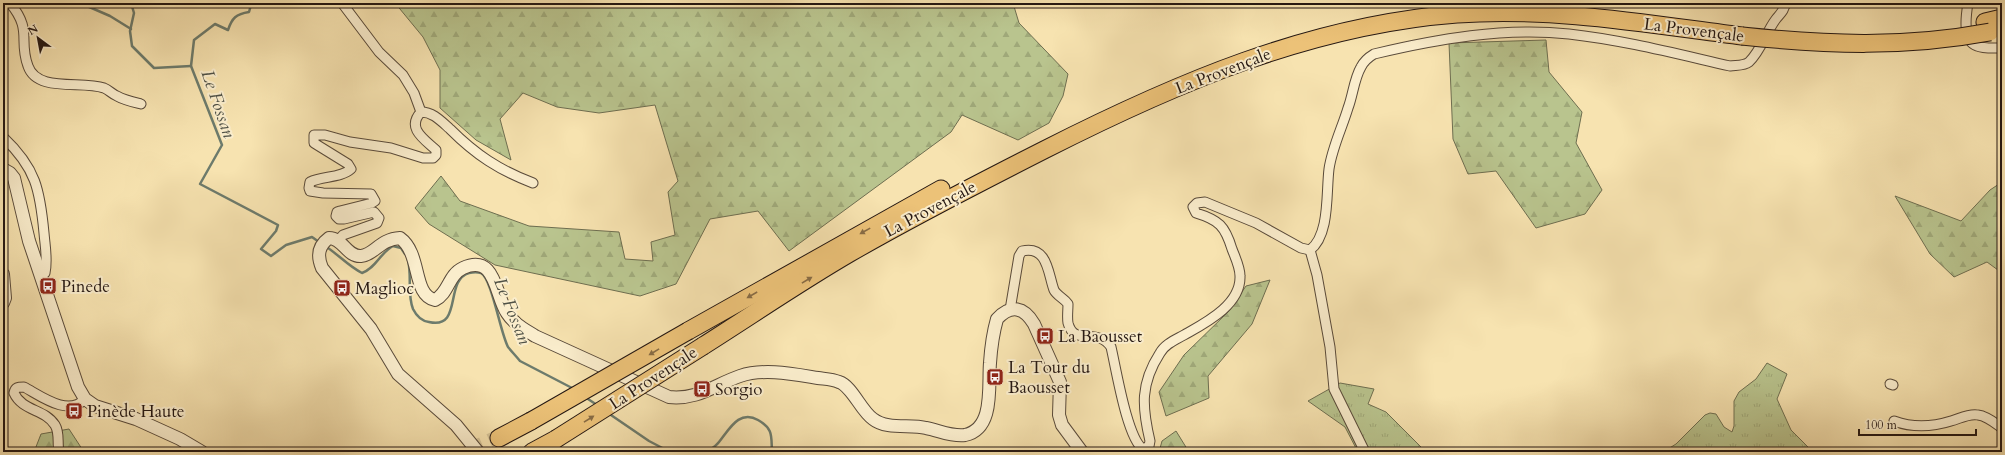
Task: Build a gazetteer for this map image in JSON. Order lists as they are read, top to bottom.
{
  "streets": {
    "highway": ["La Provençale"]
  },
  "water": ["Le Fossan"],
  "places": {
    "bus stop": [
      "Pinede",
      "Maglioc",
      "La Baousset",
      "La Tour du Baousset",
      "Sorgio",
      "Pinède Haute"
    ]
  },
  "scale_bar": "100 m",
  "north": "top left"
}
